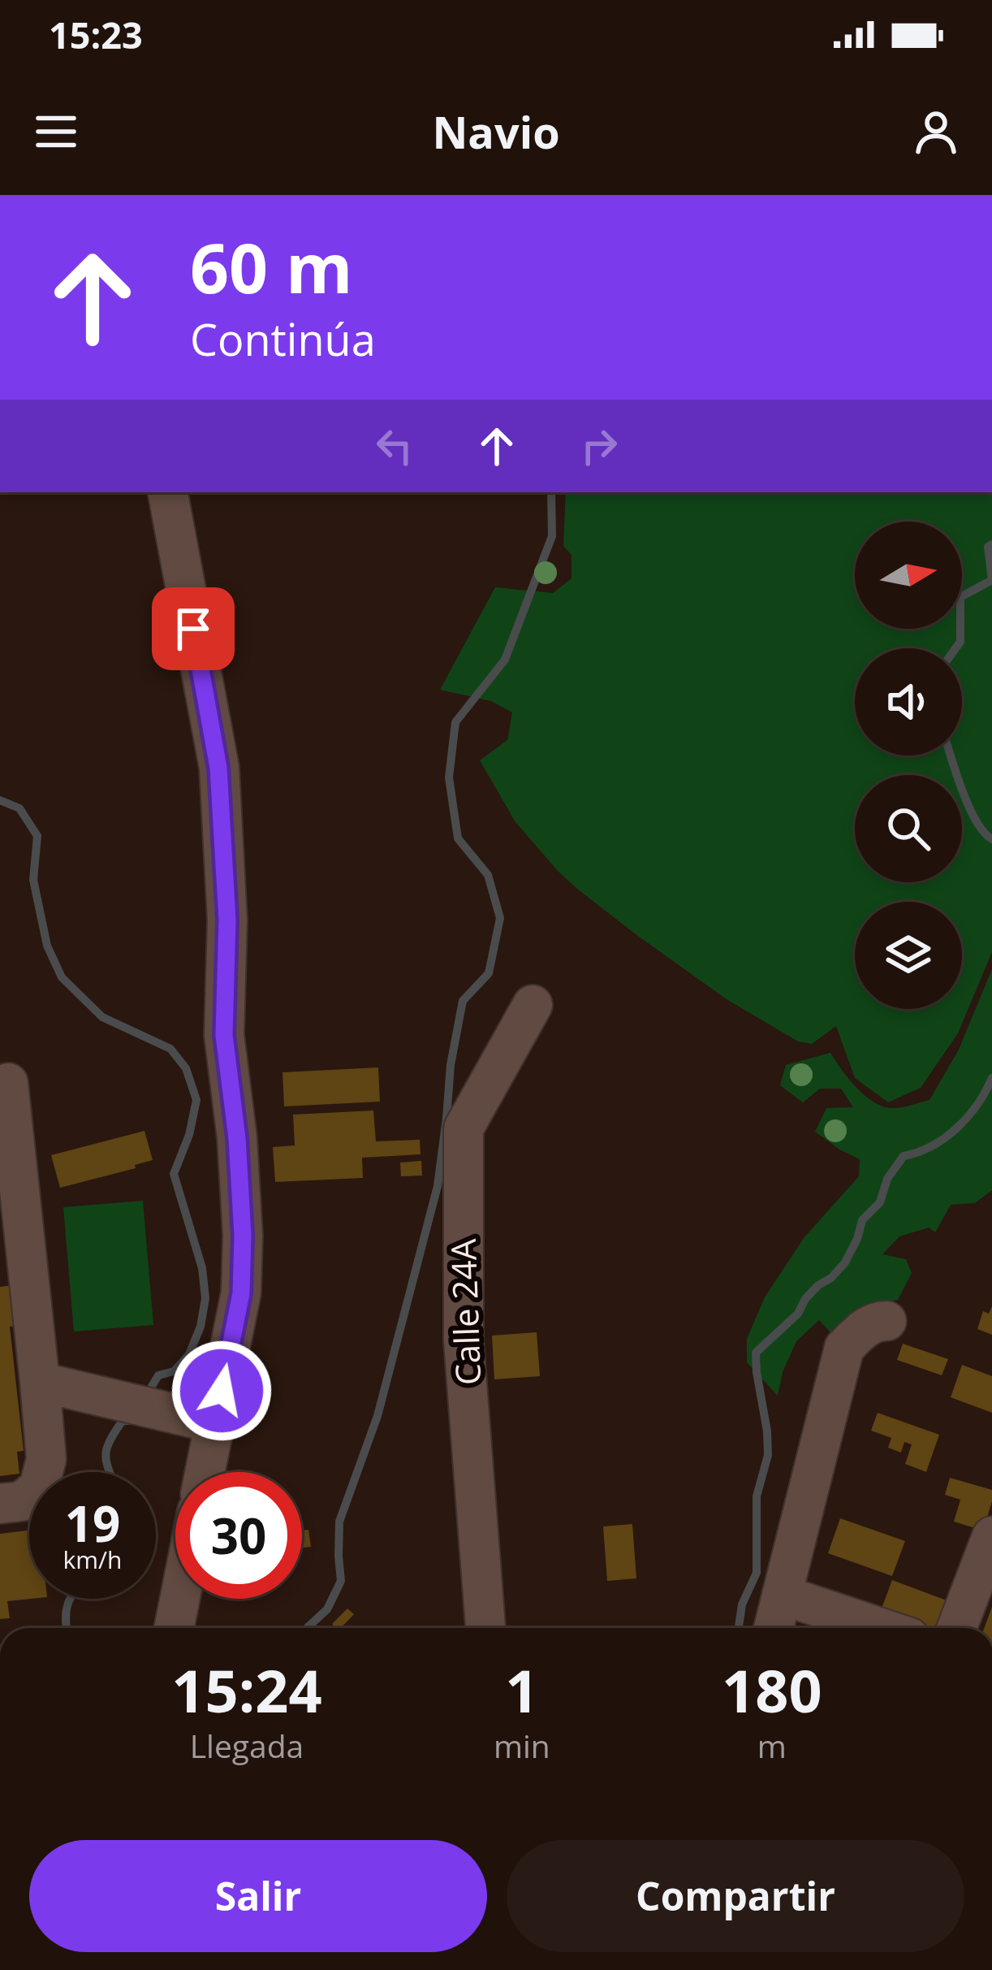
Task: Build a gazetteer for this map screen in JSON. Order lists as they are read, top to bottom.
{
  "streets": {
    "street": ["Calle 24A"]
  },
  "north": "right",
  "page": {
    "status": "15:23",
    "header": "Navio",
    "turn": ["60 m", "Continúa"],
    "speed": "19 km/h",
    "limit": "30",
    "eta": [
      "15:24",
      "Llegada",
      "1",
      "min",
      "180",
      "m"
    ],
    "buttons": ["Salir", "Compartir"]
  }
}
